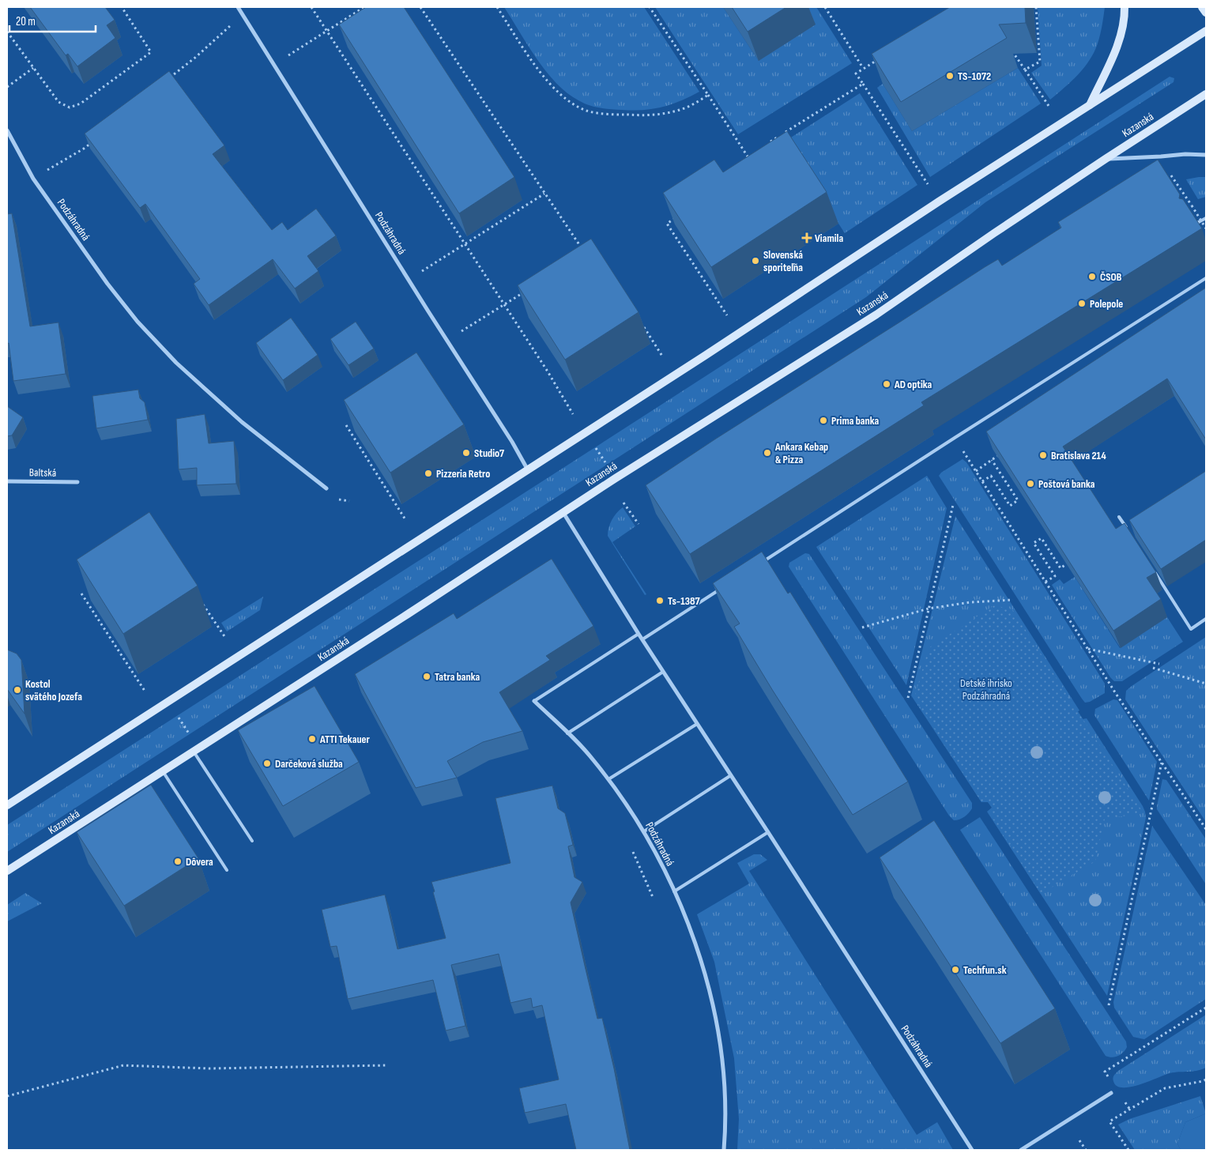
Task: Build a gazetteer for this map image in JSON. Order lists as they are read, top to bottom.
{
  "streets": {
    "main road": ["Kazanská"],
    "street": ["Podzáhradná", "Baltská"]
  },
  "crossings": [
    ["Kazanská", "Podzáhradná"]
  ],
  "parks": ["Detské ihrisko Podzáhradná"],
  "places": {
    "other": [
      "TS-1072",
      "Slovenská sporiteľňa",
      "ČSOB",
      "Polepole",
      "AD optika",
      "Prima banka",
      "Studio7",
      "Ankara Kebap & Pizza",
      "Bratislava 214",
      "Pizzeria Retro",
      "Poštová banka",
      "Ts-1387",
      "Tatra banka",
      "Kostol svätého Jozefa",
      "ATTI Tekauer",
      "Darčeková služba",
      "Dôvera",
      "Techfun.sk"
    ],
    "health": ["Viamila"]
  },
  "scale_bar": "20 m"
}
